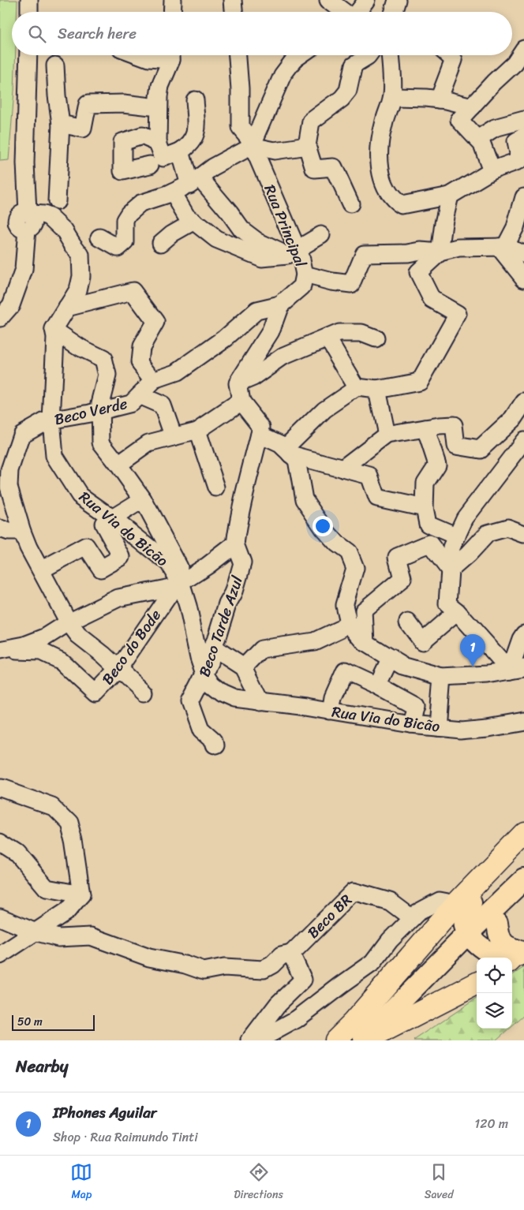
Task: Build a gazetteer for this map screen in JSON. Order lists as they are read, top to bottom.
{
  "streets": {
    "street": [
      "Rua Principal",
      "Beco Verde",
      "Rua Via do Bicão",
      "Beco Tarde Azul",
      "Beco do Bode",
      "Beco BR"
    ]
  },
  "crossings": [
    ["Rua Principal", "Beco Verde"],
    ["Beco Verde", "Rua Via do Bicão"],
    ["Beco Verde", "Beco do Bode"],
    ["Rua Via do Bicão", "Beco Tarde Azul"],
    ["Rua Via do Bicão", "Beco do Bode"]
  ],
  "scale_bar": "50 m",
  "page": {
    "search": "Search here",
    "pins": "1",
    "scale": "50 m",
    "heading": "Nearby",
    "list": [
      {
        "mark": "1",
        "name": "IPhones Aguilar",
        "note": "Shop · Rua Raimundo Tinti",
        "value": "120 m"
      }
    ],
    "nav": ["Map", "Directions", "Saved"]
  }
}
